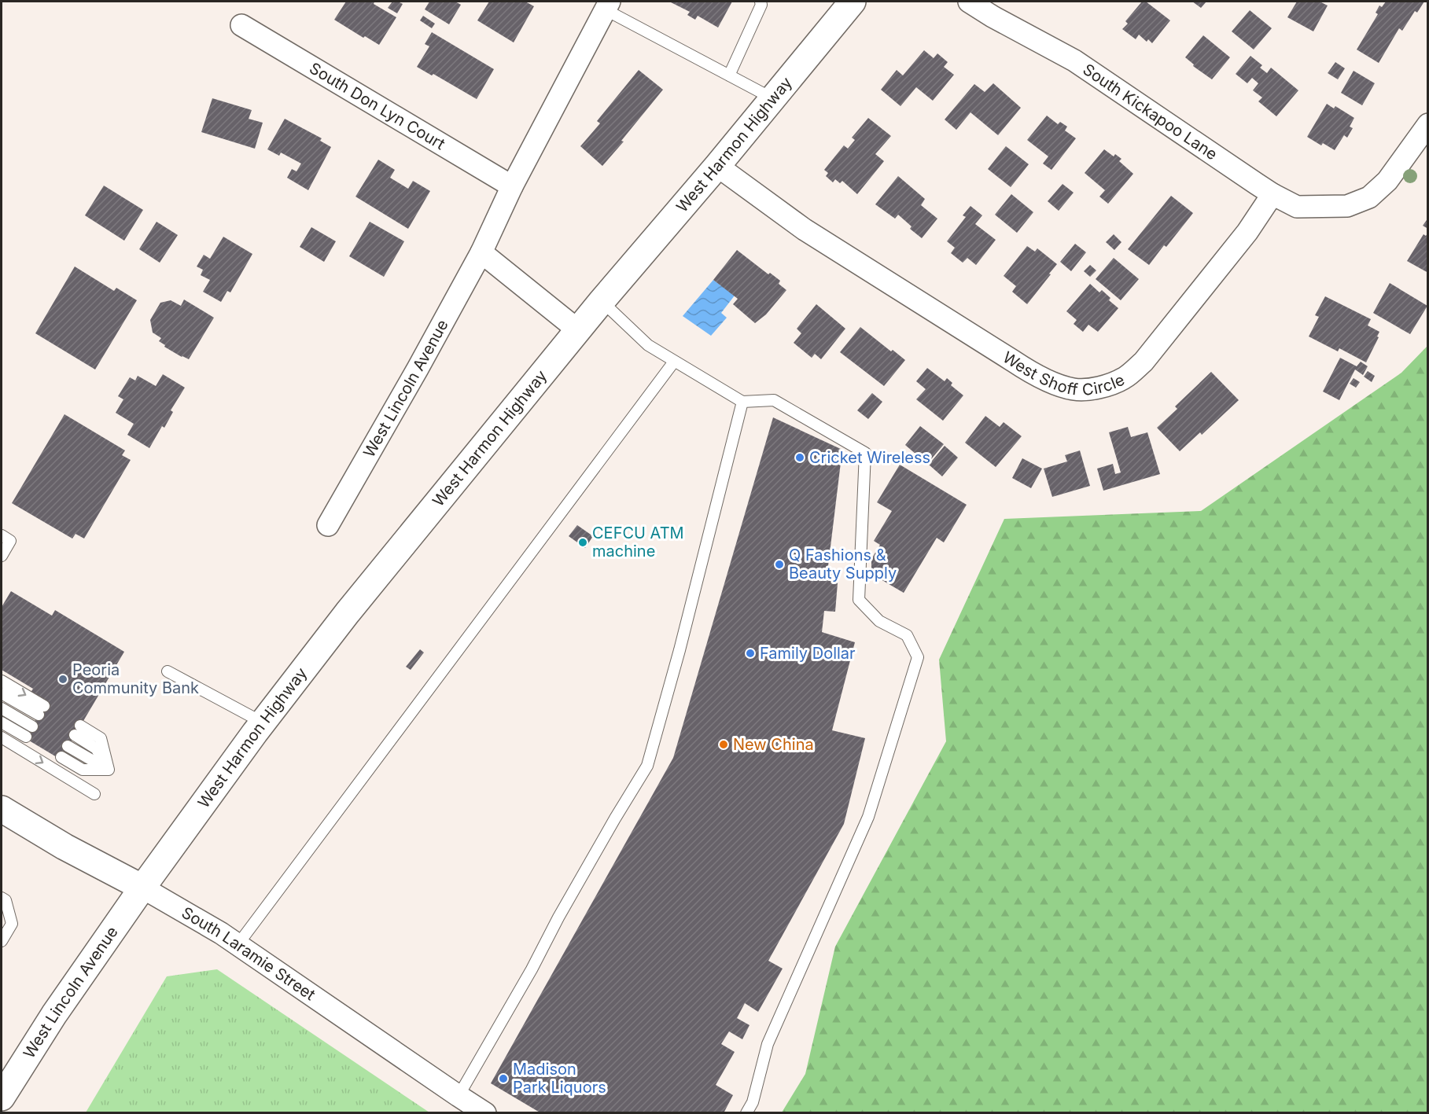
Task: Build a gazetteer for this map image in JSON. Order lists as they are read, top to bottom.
{
  "streets": {
    "main road": ["West Harmon Highway", "West Lincoln Avenue", "South Laramie Street"],
    "street": ["South Don Lyn Court", "South Kickapoo Lane", "West Shoff Circle"]
  },
  "crossings": [
    ["South Don Lyn Court", "West Lincoln Avenue"],
    ["South Kickapoo Lane", "West Shoff Circle"],
    ["West Harmon Highway", "West Shoff Circle"],
    ["West Harmon Highway", "West Lincoln Avenue"],
    ["West Harmon Highway", "South Laramie Street"],
    ["West Lincoln Avenue", "South Laramie Street"]
  ],
  "places": [
    "Cricket Wireless",
    "CEFCU ATM machine",
    "Q Fashions & Beauty Supply",
    "Family Dollar",
    "Peoria Community Bank",
    "New China",
    "Madison Park Liquors"
  ]
}
